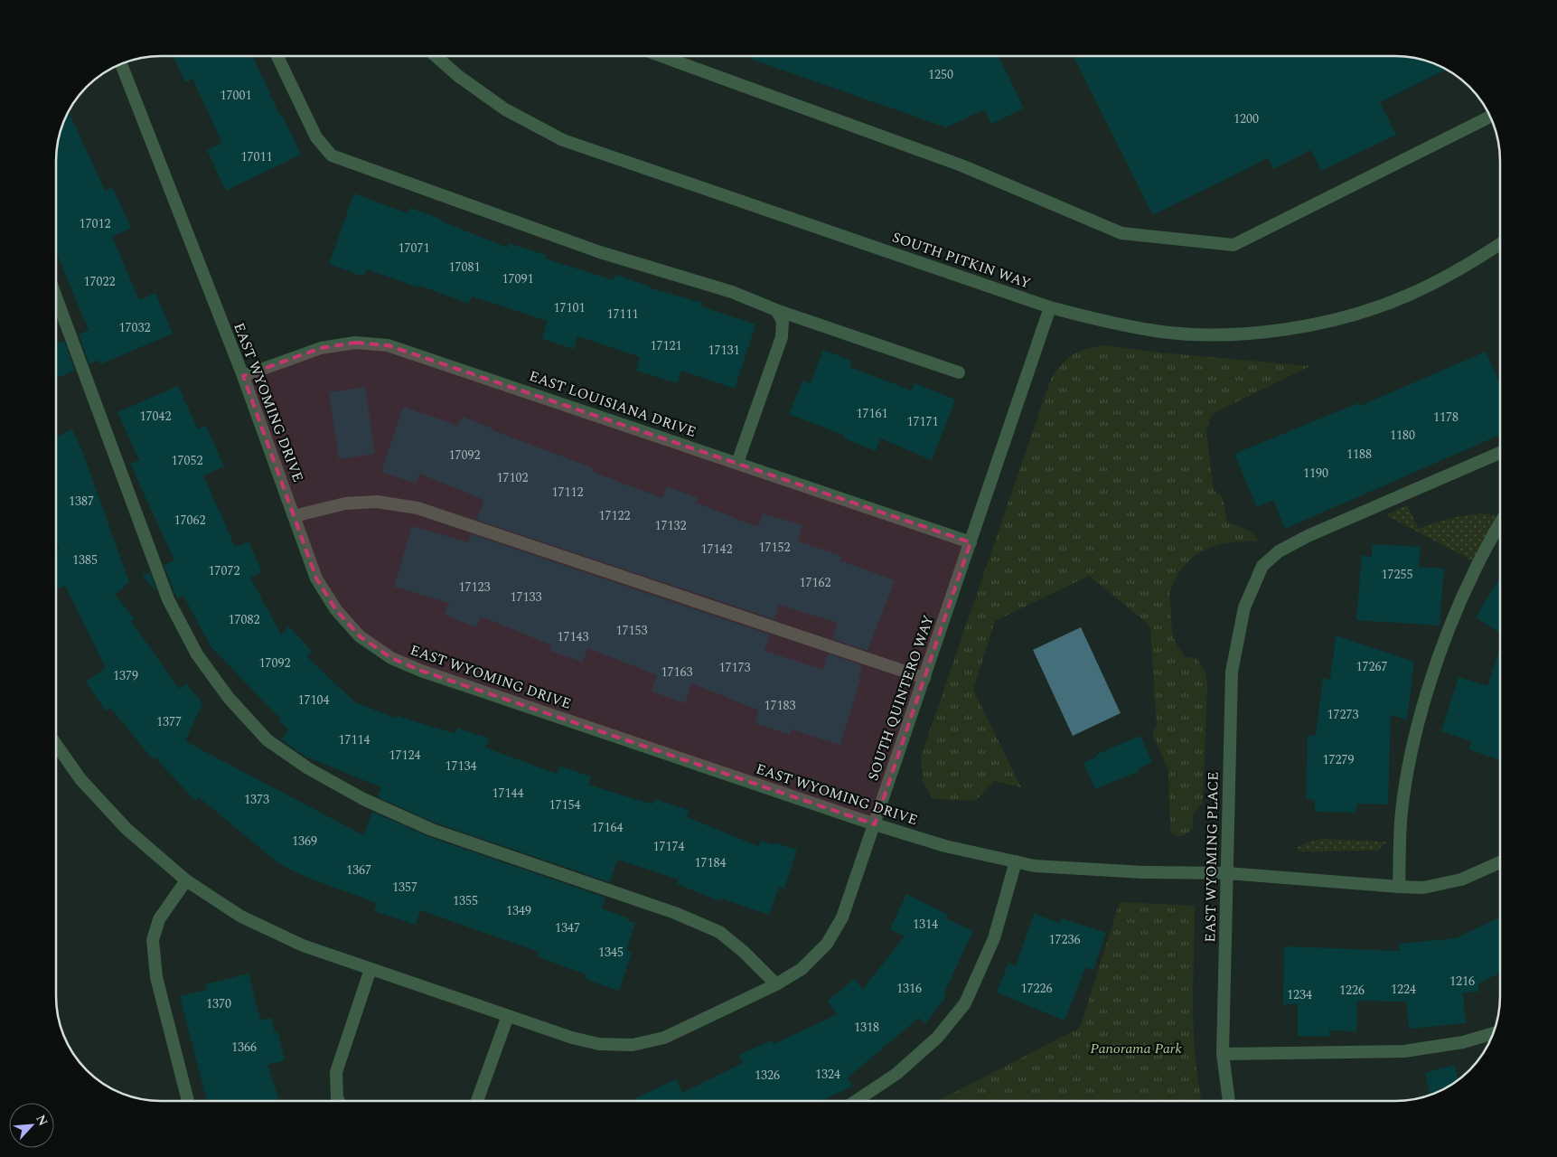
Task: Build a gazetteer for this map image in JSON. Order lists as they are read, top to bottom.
{
  "streets": {
    "street": [
      "SOUTH PITKIN WAY",
      "EAST WYOMING DRIVE",
      "EAST LOUISIANA DRIVE",
      "SOUTH QUINTERO WAY",
      "EAST WYOMING PLACE"
    ]
  },
  "crossings": [
    ["SOUTH PITKIN WAY", "SOUTH QUINTERO WAY"],
    ["EAST WYOMING DRIVE", "EAST LOUISIANA DRIVE"],
    ["EAST WYOMING DRIVE", "SOUTH QUINTERO WAY"],
    ["EAST WYOMING DRIVE", "EAST WYOMING PLACE"],
    ["EAST LOUISIANA DRIVE", "SOUTH QUINTERO WAY"]
  ],
  "parks": ["Panorama Park"],
  "house_numbers": [
    "1250",
    "17001",
    "1200",
    "17011",
    "17012",
    "17071",
    "17081",
    "17091",
    "17022",
    "17101",
    "17111",
    "17032",
    "17121",
    "17131",
    "17161",
    "17042",
    "1178",
    "17171",
    "1180",
    "1188",
    "17092",
    "17052",
    "1190",
    "17102",
    "17112",
    "1387",
    "17122",
    "17062",
    "17132",
    "17152",
    "17142",
    "1385",
    "17072",
    "17255",
    "17162",
    "17123",
    "17133",
    "17082",
    "17153",
    "17143",
    "17092",
    "17267",
    "17173",
    "17163",
    "1379",
    "17104",
    "17183",
    "17273",
    "1377",
    "17114",
    "17124",
    "17279",
    "17134",
    "17144",
    "1373",
    "17154",
    "17164",
    "1369",
    "17174",
    "17184",
    "1367",
    "1357",
    "1355",
    "1349",
    "1314",
    "1347",
    "17236",
    "1345",
    "1216",
    "1316",
    "17226",
    "1224",
    "1226",
    "1234",
    "1370",
    "1318",
    "1366",
    "1324",
    "1326"
  ],
  "north": "top right"
}
